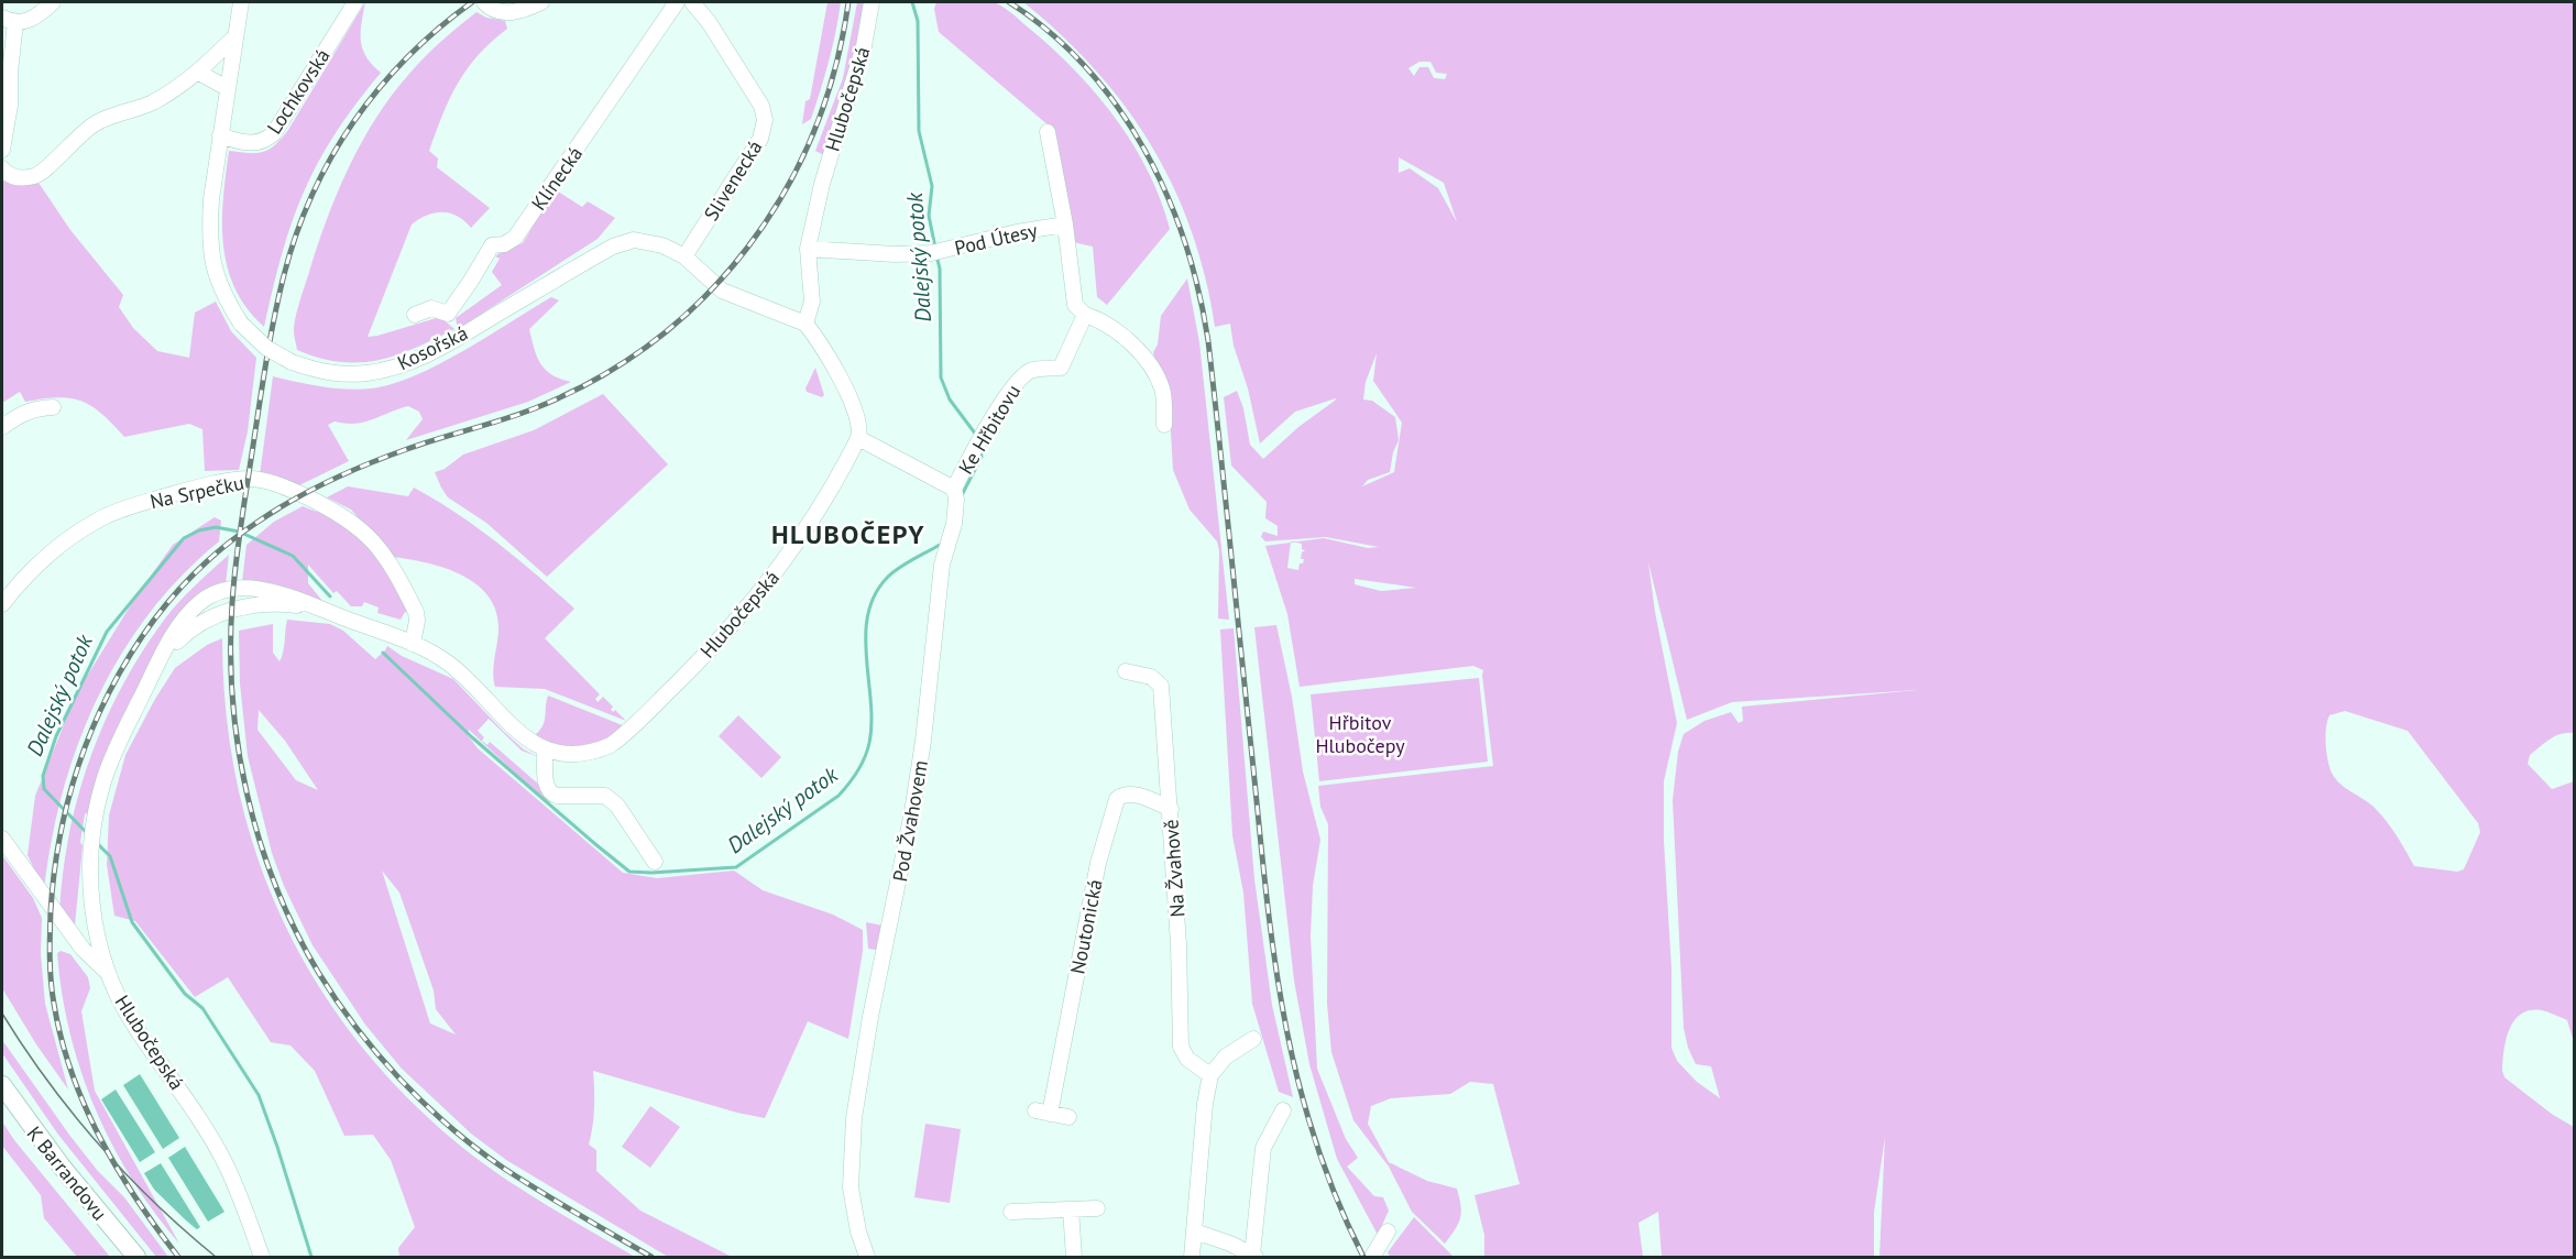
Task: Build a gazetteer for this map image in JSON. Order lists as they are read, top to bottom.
{
  "streets": {
    "main road": ["K Barrandovu"],
    "street": [
      "Lochkovská",
      "Hlubočepská",
      "Klínecká",
      "Slivenecká",
      "Pod Útesy",
      "Kosořská",
      "Ke Hřbitovu",
      "Na Srpečku",
      "Pod Žvahovem",
      "Na Žvahově",
      "Noutonická"
    ]
  },
  "crossings": [
    ["Lochkovská", "Kosořská"],
    ["Hlubočepská", "Pod Útesy"],
    ["Hlubočepská", "Kosořská"],
    ["Hlubočepská", "Na Srpečku"],
    ["Slivenecká", "Kosořská"],
    ["Pod Útesy", "Ke Hřbitovu"],
    ["Ke Hřbitovu", "Pod Žvahovem"],
    ["Na Žvahově", "Noutonická"]
  ],
  "districts": ["HLUBOČEPY"],
  "water": ["Dalejský potok"],
  "parks": ["Hřbitov Hlubočepy"]
}
